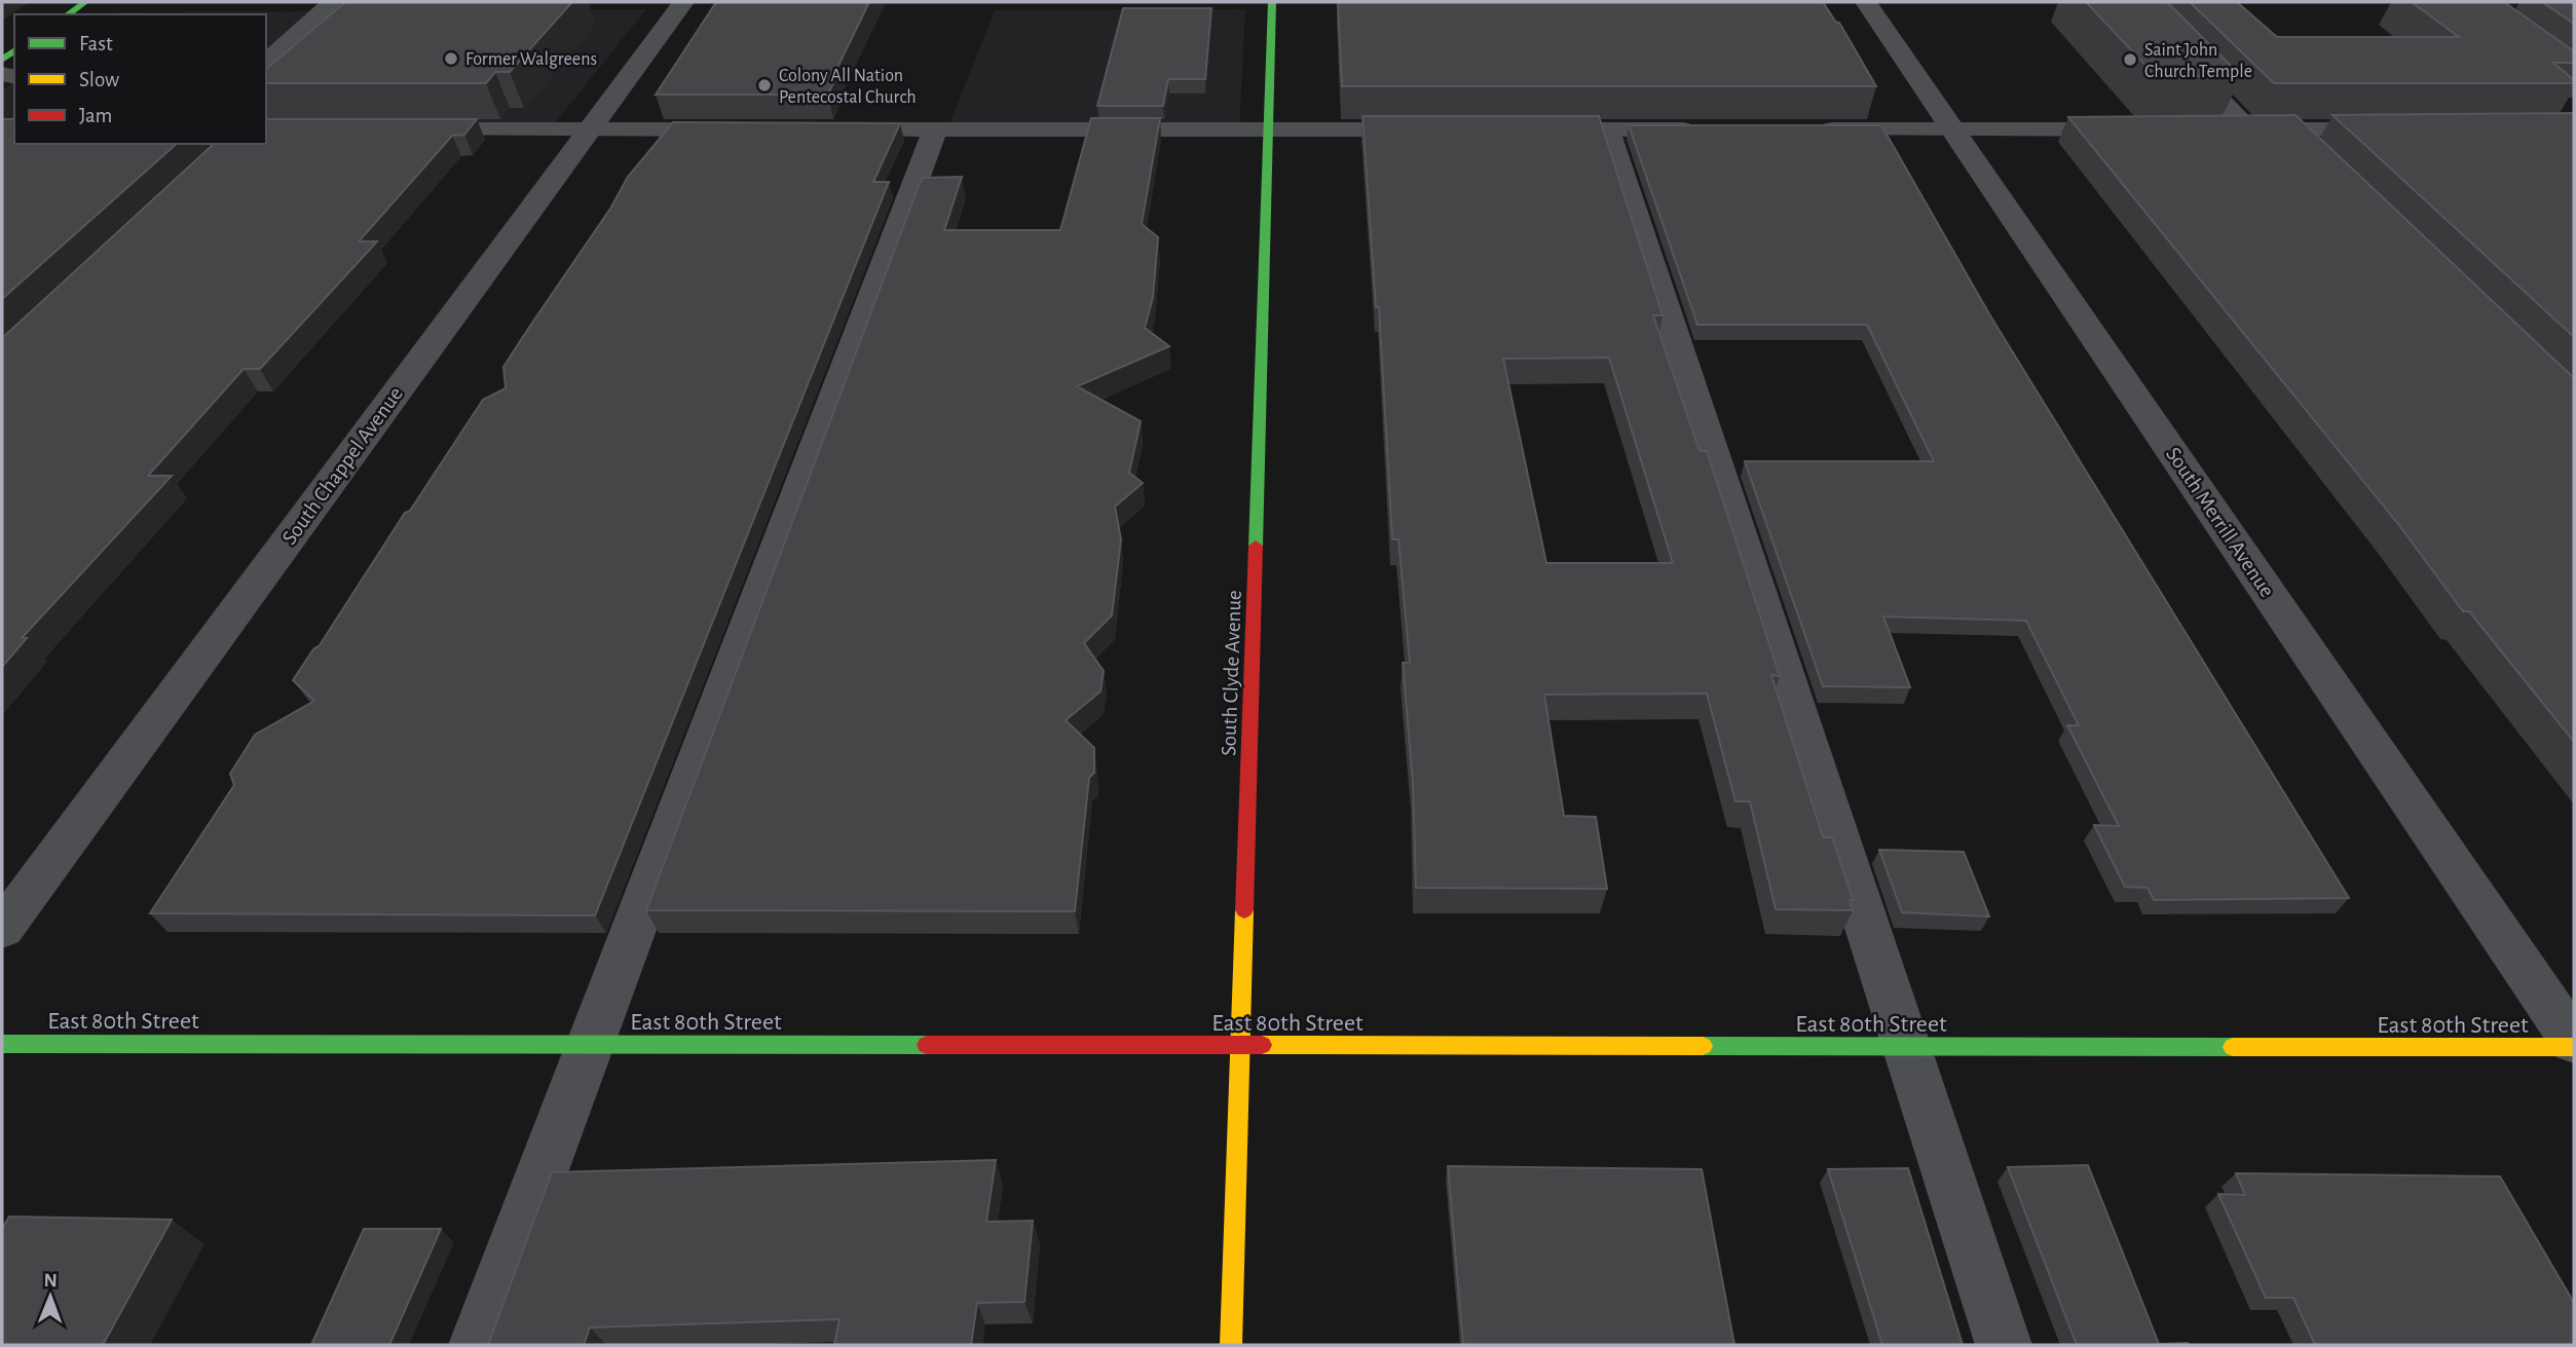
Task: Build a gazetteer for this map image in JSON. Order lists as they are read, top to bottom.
{
  "streets": {
    "street": [
      "South Chappel Avenue",
      "South Merrill Avenue",
      "South Clyde Avenue",
      "East 80th Street"
    ]
  },
  "crossings": [
    ["South Merrill Avenue", "East 80th Street"],
    ["South Clyde Avenue", "East 80th Street"]
  ],
  "places": ["Former Walgreens", "Saint John Church Temple", "Colony All Nation Pentecostal Church"],
  "legend": ["Fast", "Slow", "Jam"],
  "north": "top"
}
